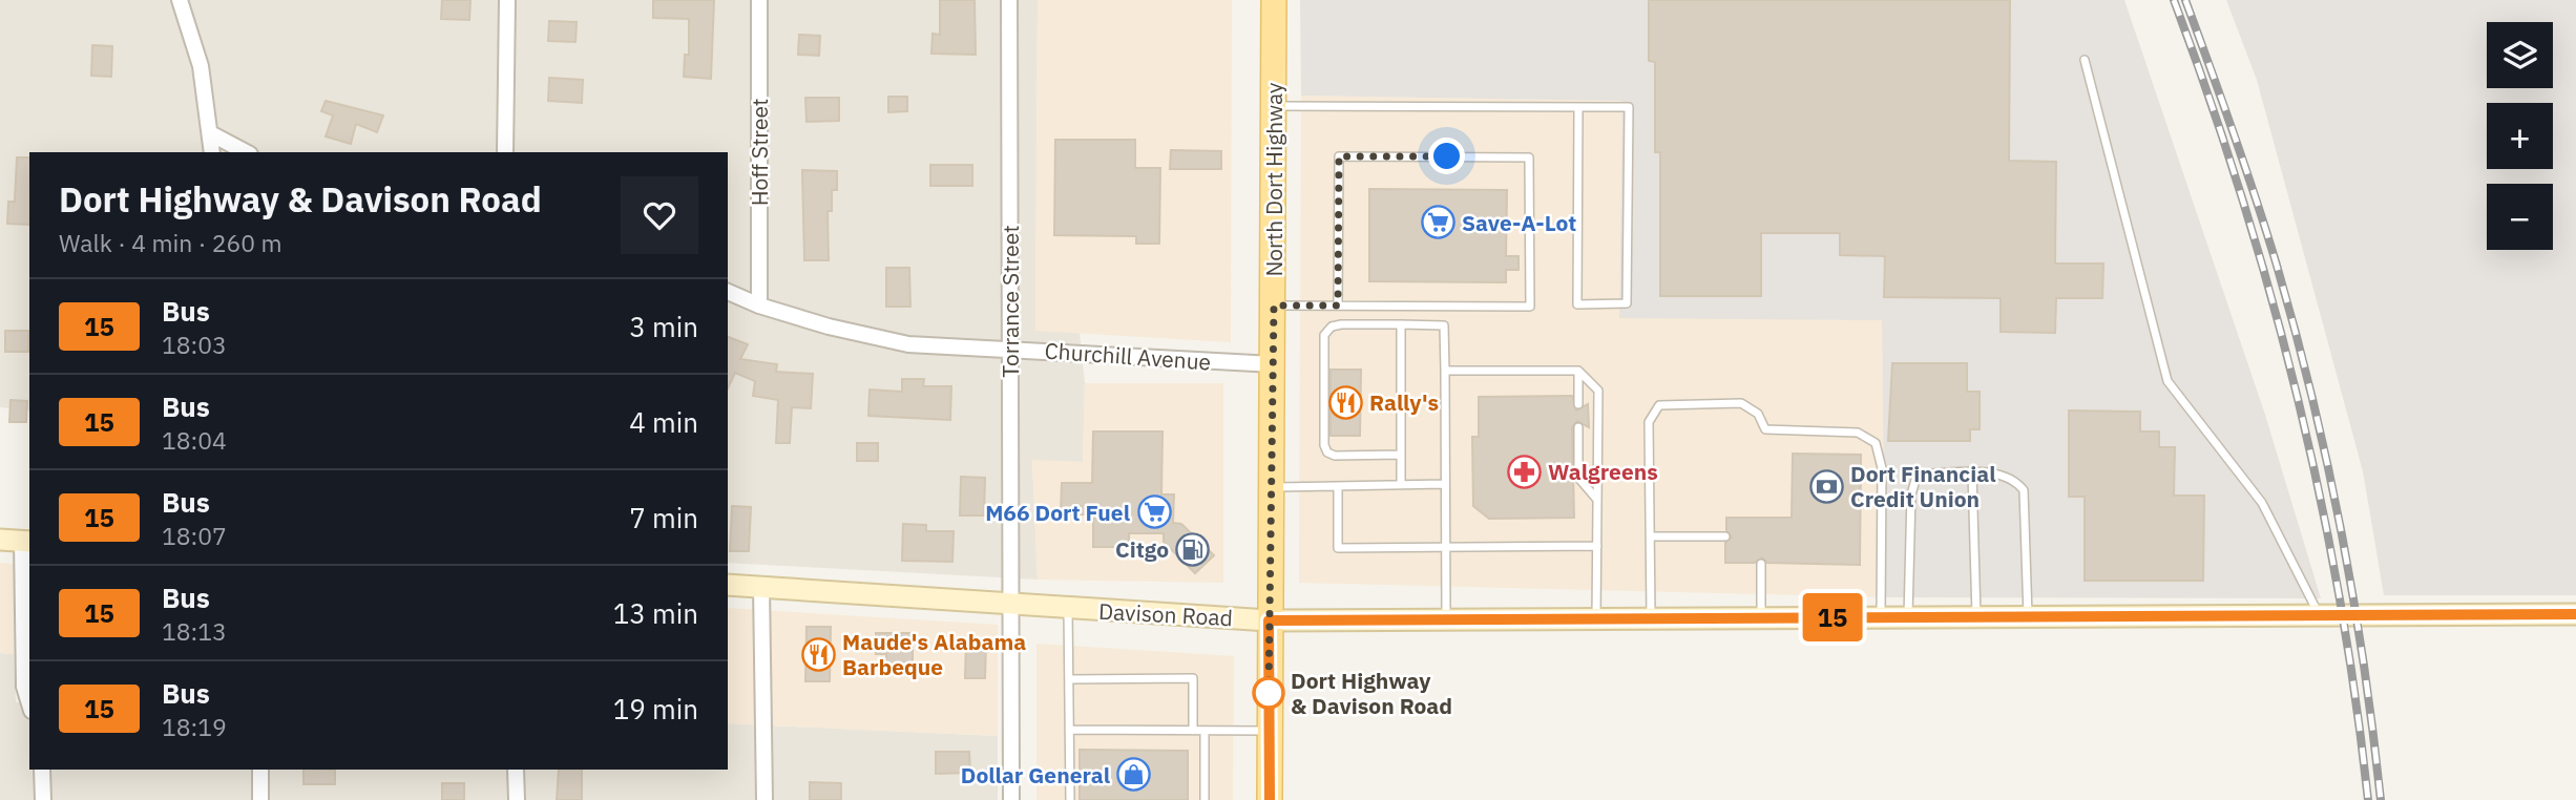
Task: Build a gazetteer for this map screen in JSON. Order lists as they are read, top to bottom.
{
  "streets": {
    "main road": ["North Dort Highway", "Davison Road"],
    "street": ["Hoff Street", "Torrance Street", "Churchill Avenue"]
  },
  "crossings": [
    ["Hoff Street", "Churchill Avenue"],
    ["North Dort Highway", "Churchill Avenue"],
    ["North Dort Highway", "Davison Road"],
    ["Torrance Street", "Churchill Avenue"],
    ["Torrance Street", "Davison Road"]
  ],
  "places": {
    "supermarket": ["Save-A-Lot", "M66 Dort Fuel"],
    "restaurant": ["Rally's", "Maude's Alabama Barbeque"],
    "pharmacy": ["Walgreens"],
    "bank": ["Dort Financial Credit Union"],
    "fuel station": ["Citgo"],
    "other": ["Dort Highway & Davison Road"],
    "shop": ["Dollar General"]
  },
  "lines": ["bus line 15"],
  "page": {
    "on_map": "15",
    "map_buttons": ["+", "−"],
    "heading": ["Dort Highway & Davison Road", "Walk · 4 min · 260 m"],
    "list": [
      {
        "mark": "15",
        "name": "Bus",
        "note": "18:03",
        "value": "3 min"
      },
      {
        "mark": "15",
        "name": "Bus",
        "note": "18:04",
        "value": "4 min"
      },
      {
        "mark": "15",
        "name": "Bus",
        "note": "18:07",
        "value": "7 min"
      },
      {
        "mark": "15",
        "name": "Bus",
        "note": "18:13",
        "value": "13 min"
      },
      {
        "mark": "15",
        "name": "Bus",
        "note": "18:19",
        "value": "19 min"
      }
    ]
  }
}
